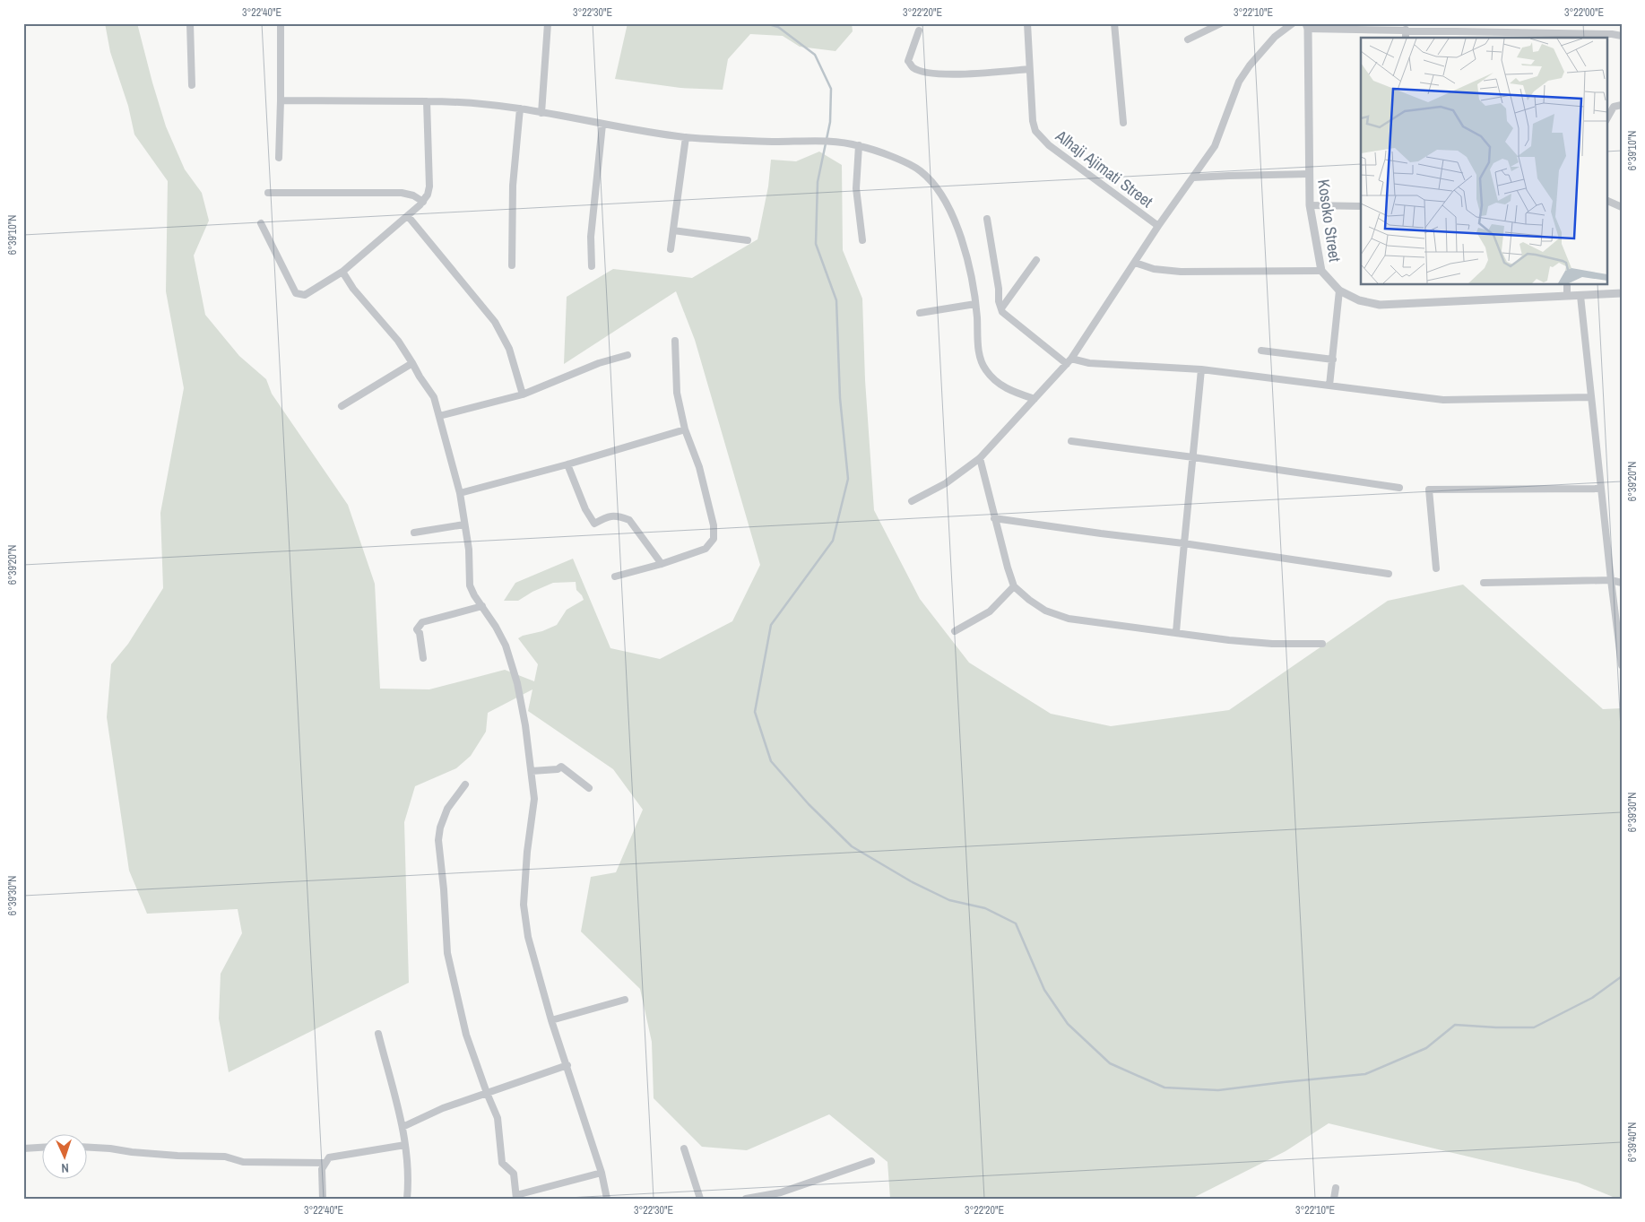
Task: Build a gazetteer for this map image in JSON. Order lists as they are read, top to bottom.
{
  "streets": {
    "street": ["Alhaji Ajimati Street", "Kosoko Street"]
  },
  "north": "bottom",
  "coordinates": [
    "3°22'40\"E",
    "3°22'30\"E",
    "3°22'20\"E",
    "3°22'10\"E",
    "3°22'00\"E",
    "6°39'10\"N",
    "6°39'20\"N",
    "6°39'30\"N",
    "6°39'40\"N"
  ]
}
